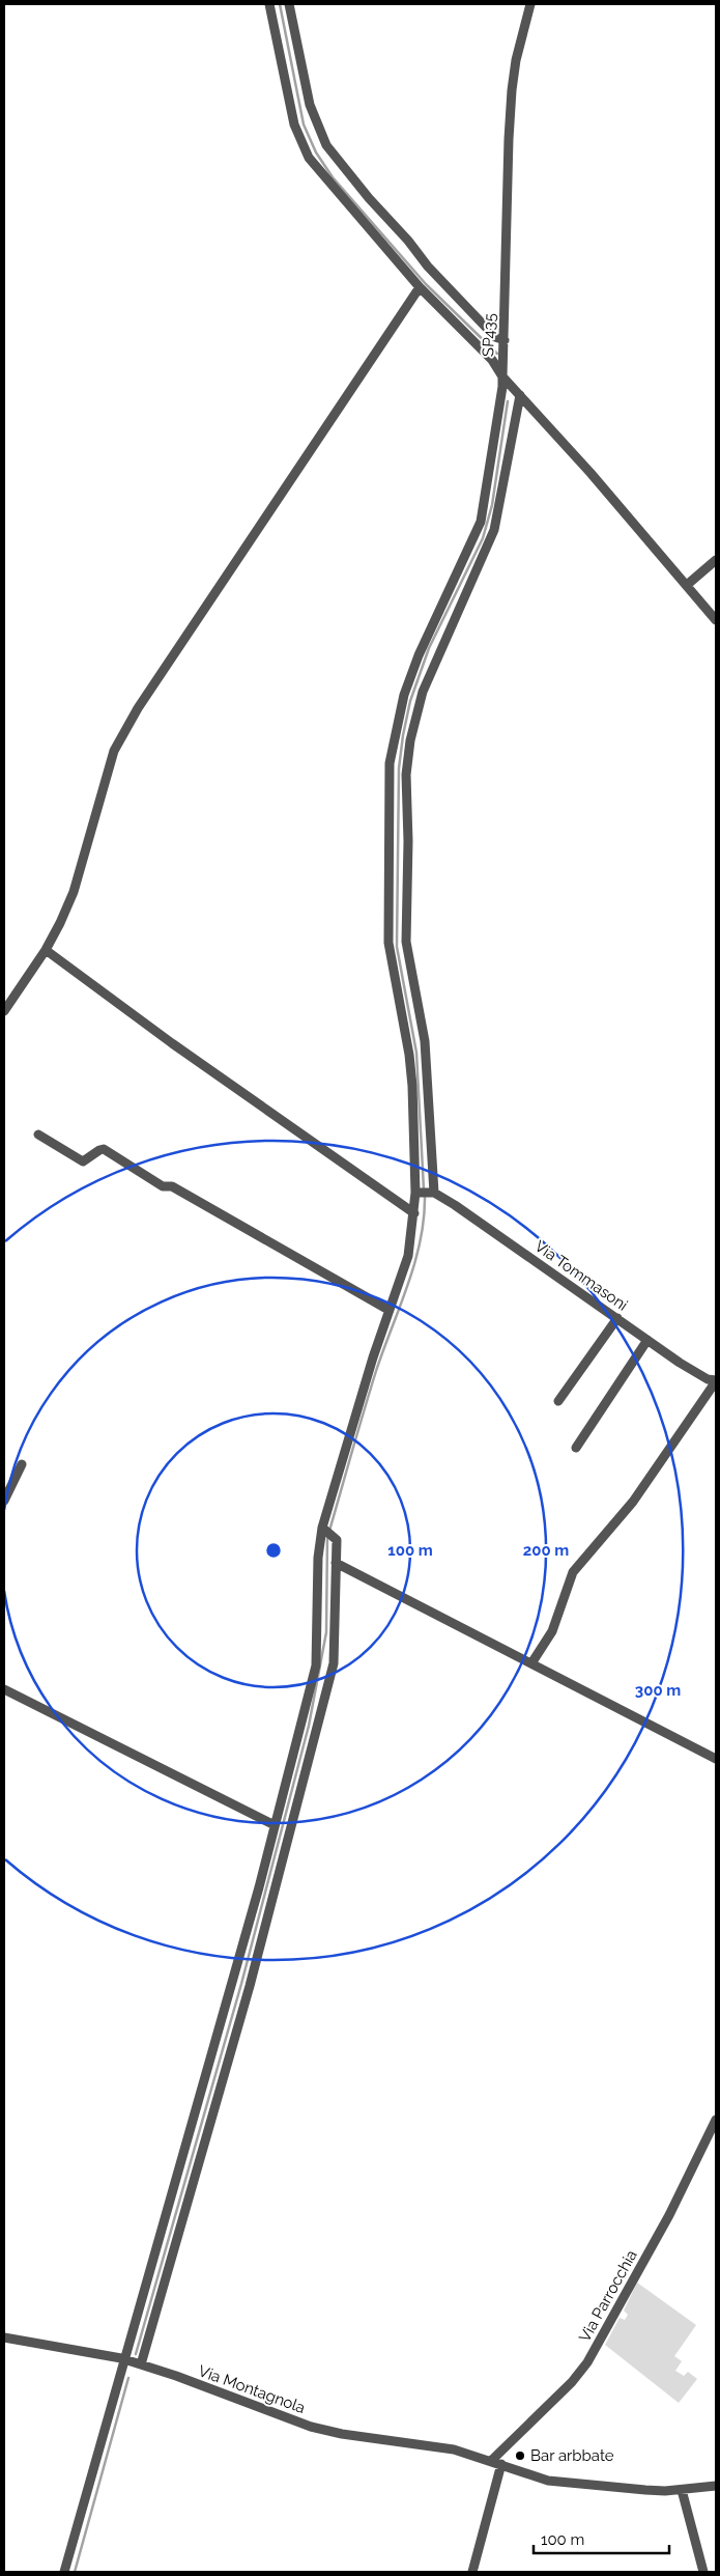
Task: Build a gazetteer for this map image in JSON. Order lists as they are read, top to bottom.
{
  "streets": {
    "street": [
      "SP435",
      "Via Tommasoni",
      "Via Parrocchia",
      "Via Montagnola"
    ]
  },
  "crossings": [
    ["Via Parrocchia", "Via Montagnola"]
  ],
  "places": ["Bar arbbate"],
  "scale_bar": "100 m",
  "rings": ["100 m", "200 m", "300 m"]
}
